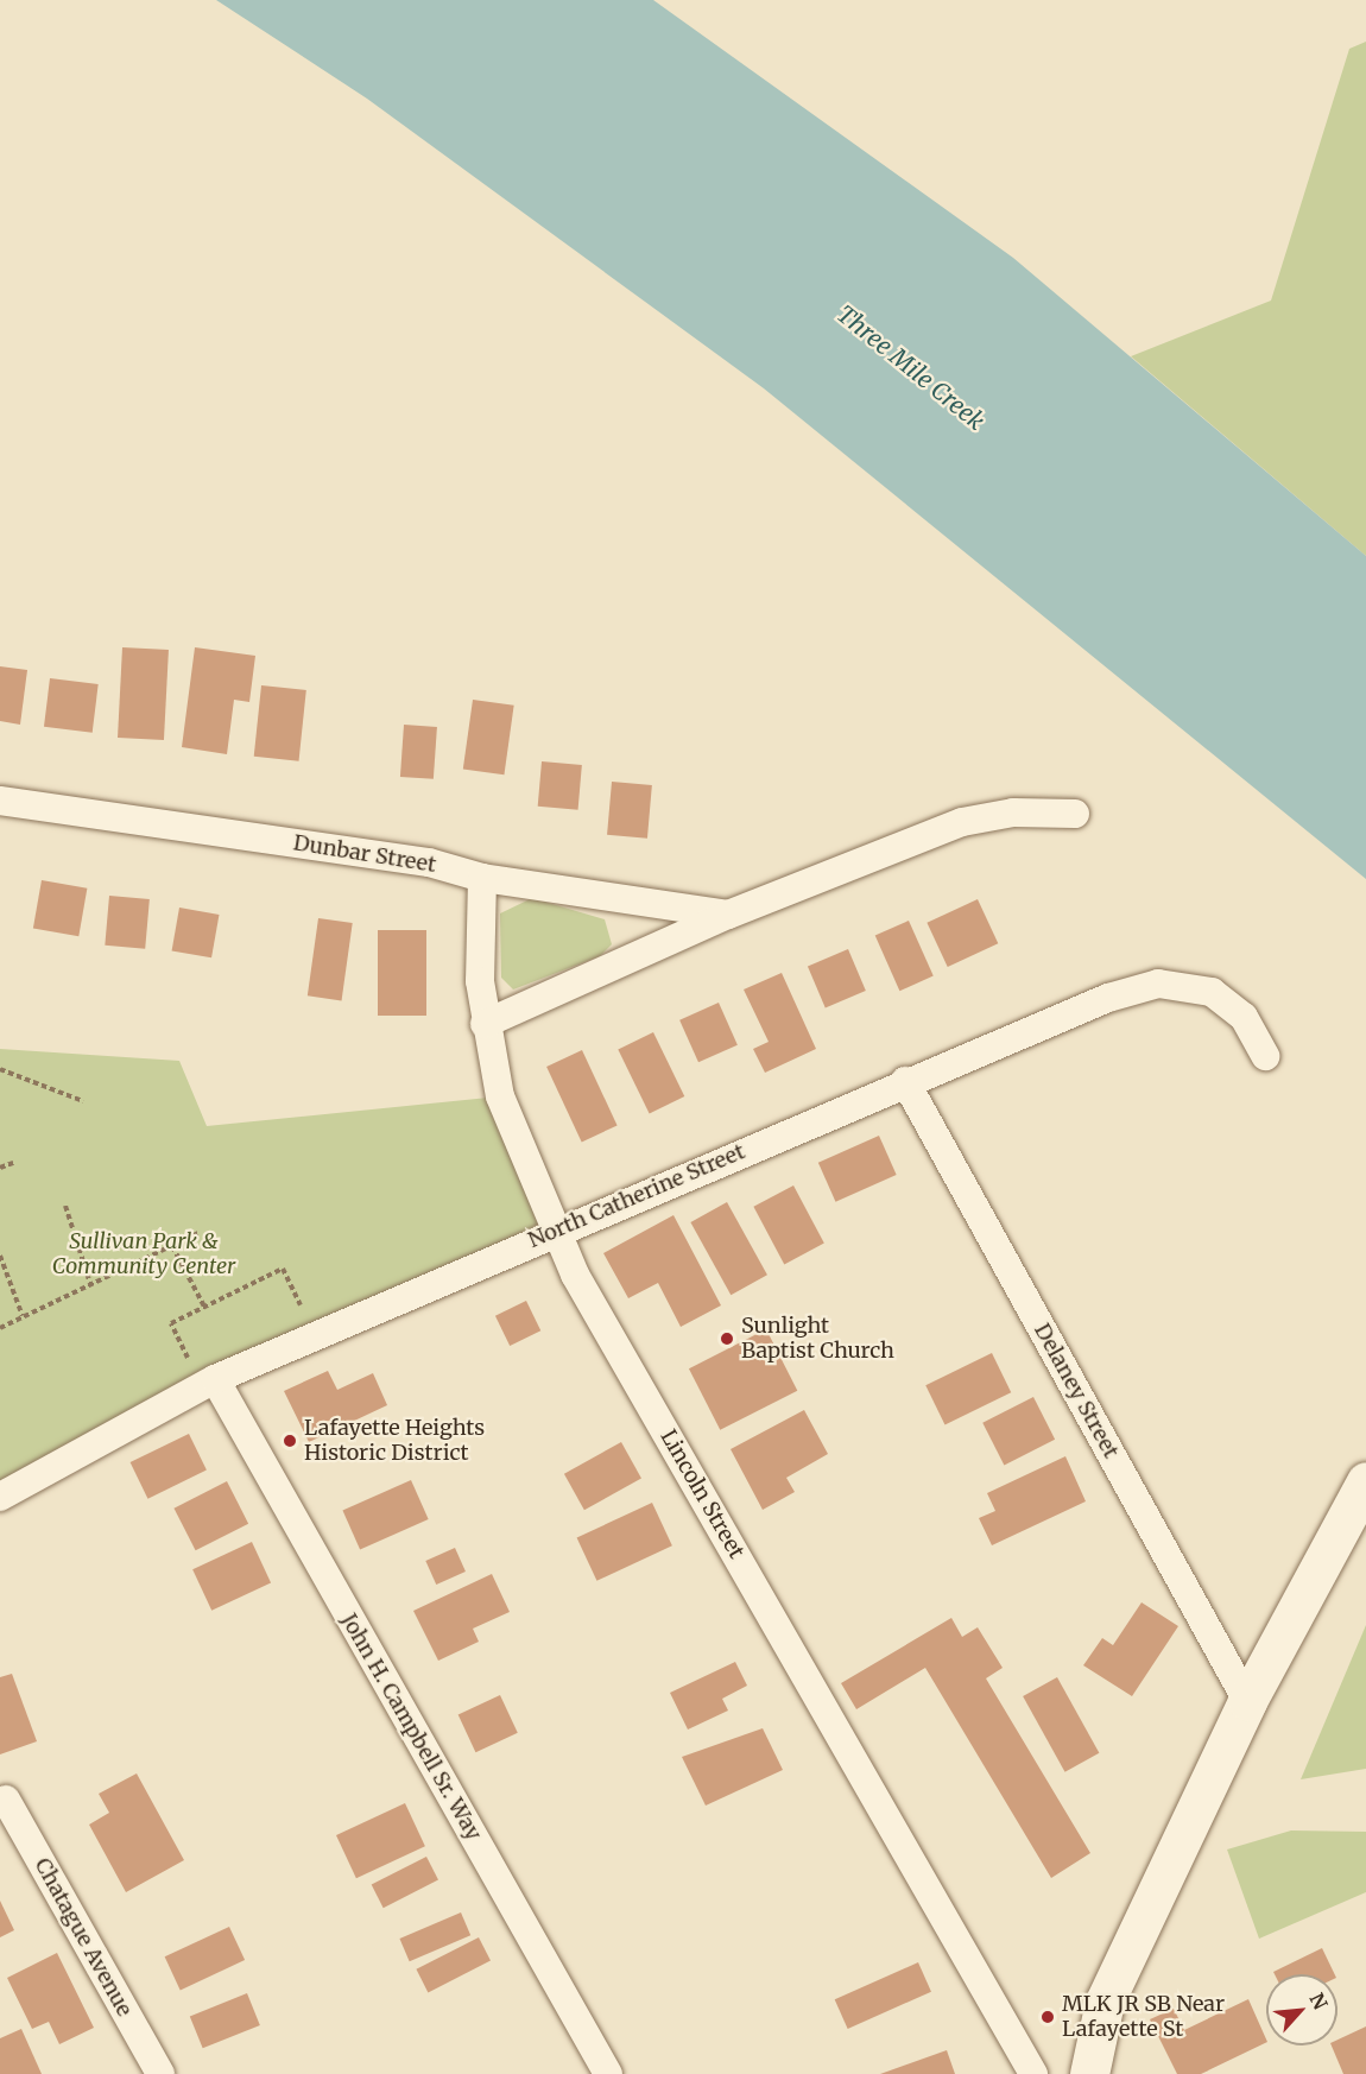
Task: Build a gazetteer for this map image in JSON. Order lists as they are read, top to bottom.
{
  "streets": {
    "street": [
      "Dunbar Street",
      "North Catherine Street",
      "Delaney Street",
      "Lincoln Street",
      "John H. Campbell Sr. Way",
      "Chatague Avenue"
    ]
  },
  "crossings": [
    ["Dunbar Street", "Lincoln Street"],
    ["North Catherine Street", "Delaney Street"],
    ["North Catherine Street", "Lincoln Street"],
    ["North Catherine Street", "John H. Campbell Sr. Way"]
  ],
  "water": ["Three Mile Creek"],
  "parks": ["Sullivan Park & Community Center"],
  "places": ["Sunlight Baptist Church", "Lafayette Heights Historic District", "MLK JR SB Near Lafayette St"],
  "north": "top right"
}
